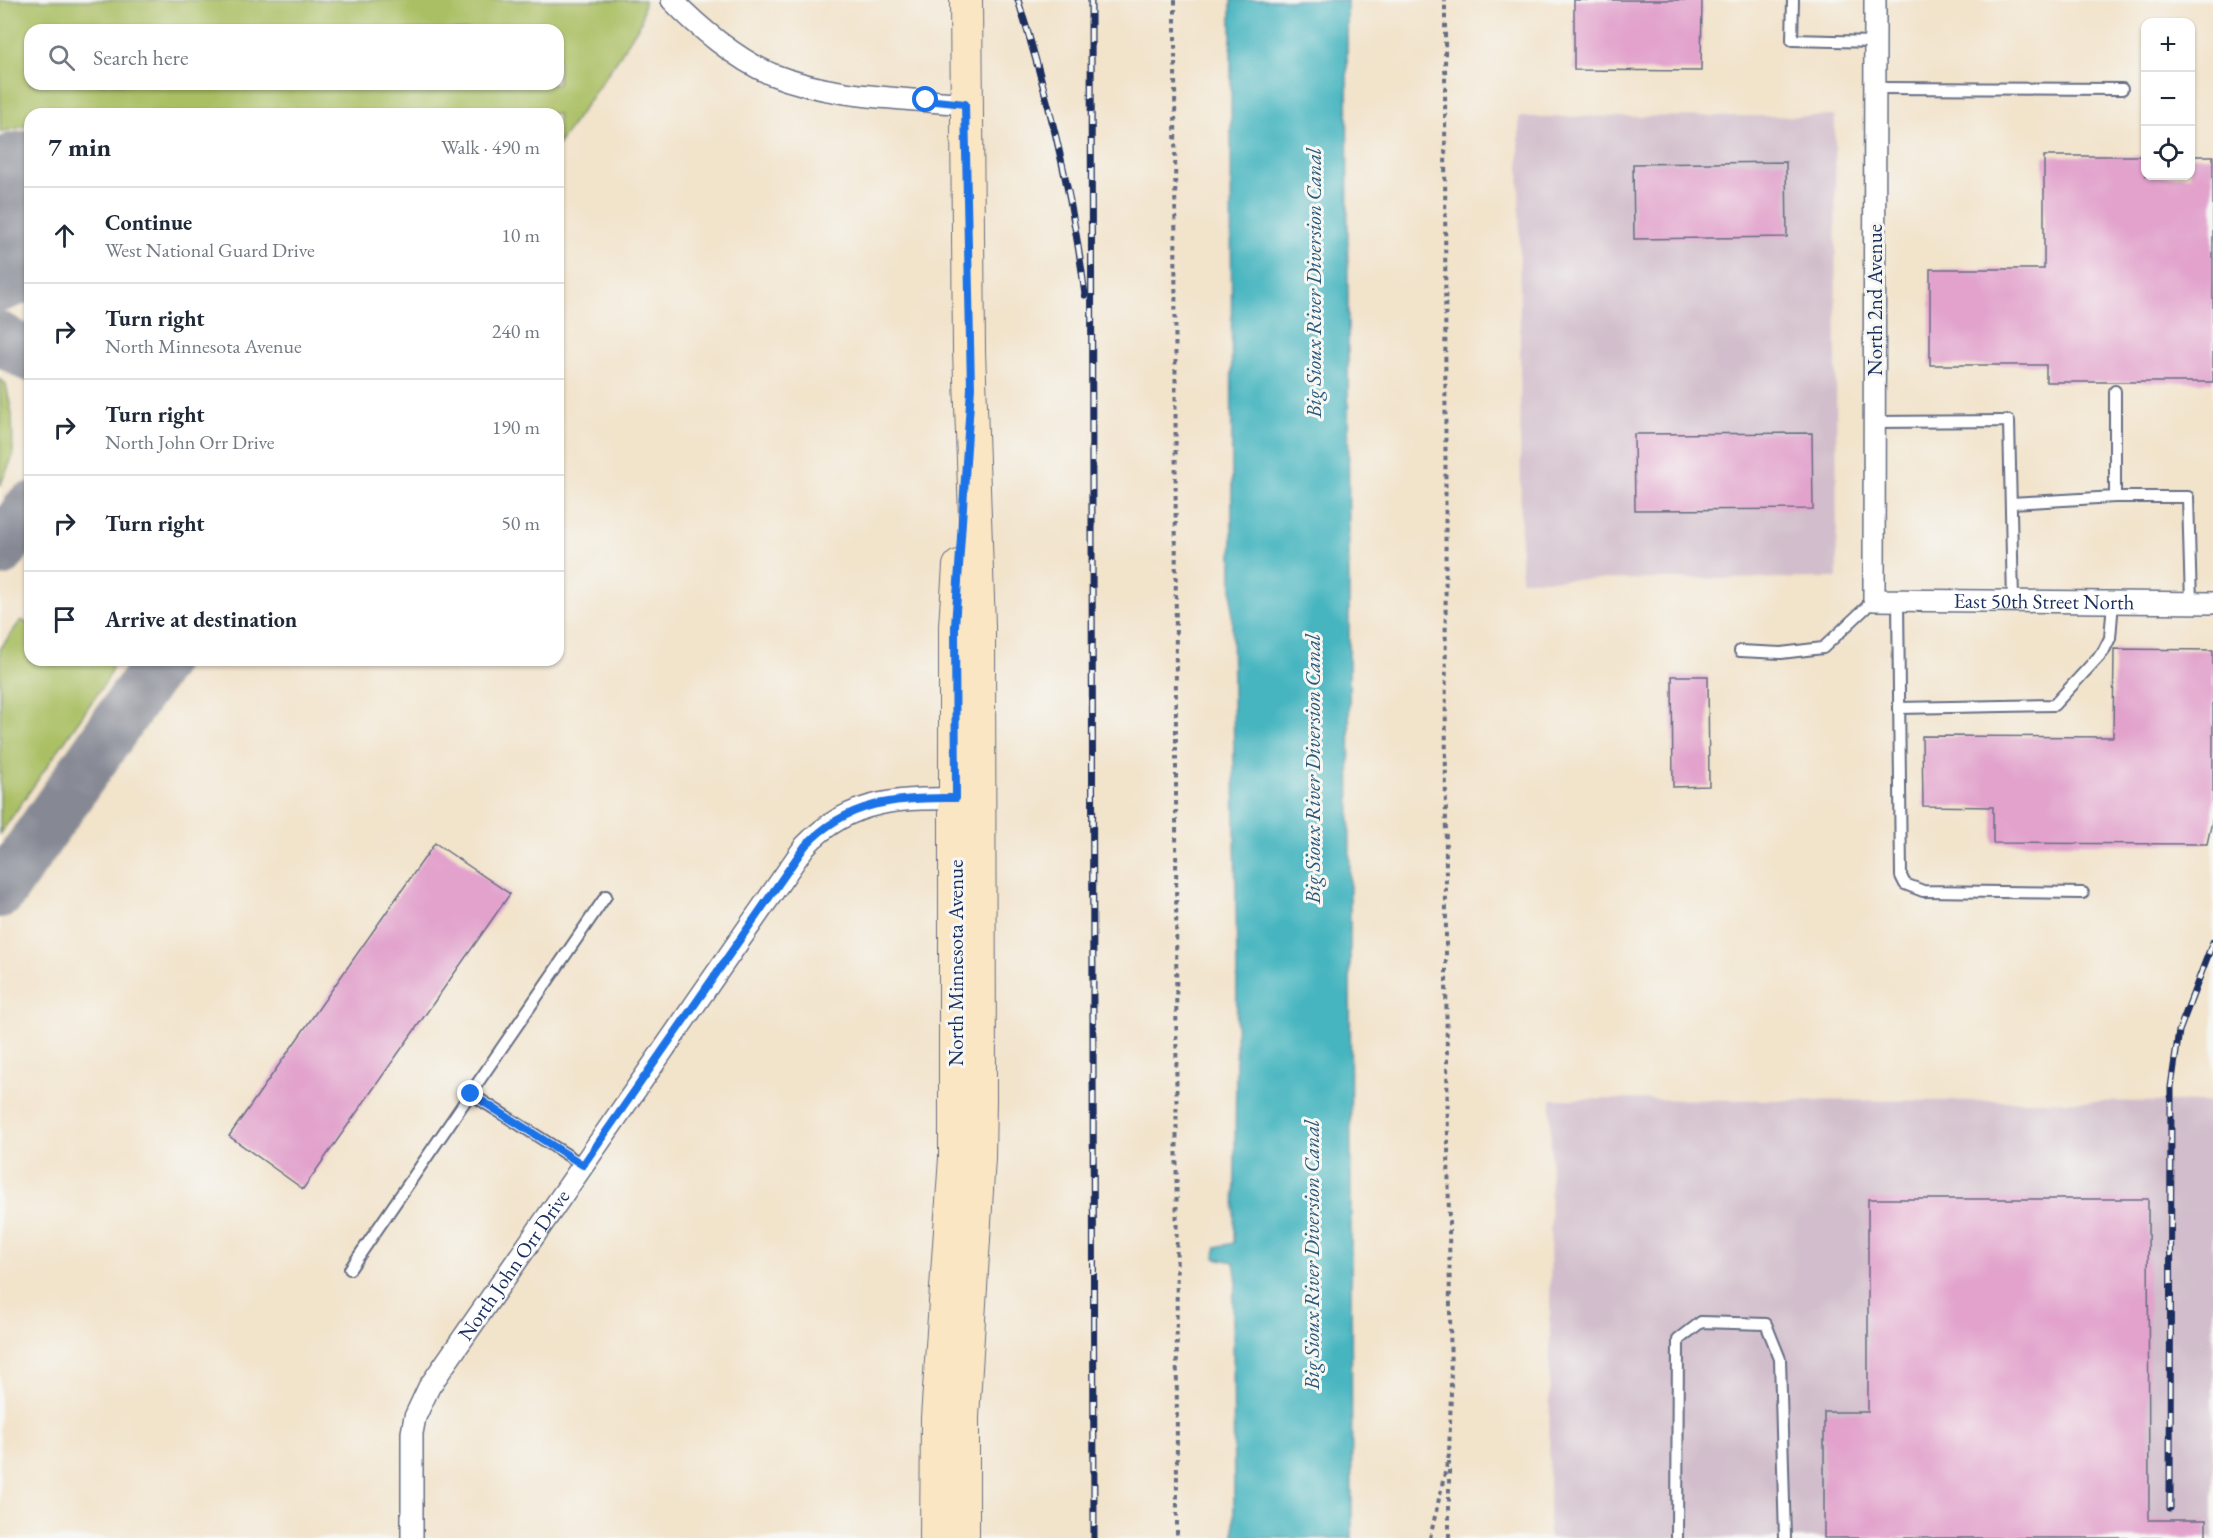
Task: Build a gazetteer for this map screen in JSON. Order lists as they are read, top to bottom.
{
  "streets": {
    "main road": ["North Minnesota Avenue"],
    "street": ["North 2nd Avenue", "East 50th Street North", "North John Orr Drive"]
  },
  "crossings": [
    ["North 2nd Avenue", "East 50th Street North"],
    ["North Minnesota Avenue", "North John Orr Drive"]
  ],
  "water": ["Big Sioux River Diversion Canal"],
  "page": {
    "map_buttons": ["+", "−"],
    "search": "Search here",
    "heading": ["7 min", "Walk · 490 m"],
    "list": [
      ["Continue", "West National Guard Drive", "10 m"],
      ["Turn right", "North Minnesota Avenue", "240 m"],
      ["Turn right", "North John Orr Drive", "190 m"],
      ["Turn right", "50 m"],
      "Arrive at destination"
    ]
  }
}
